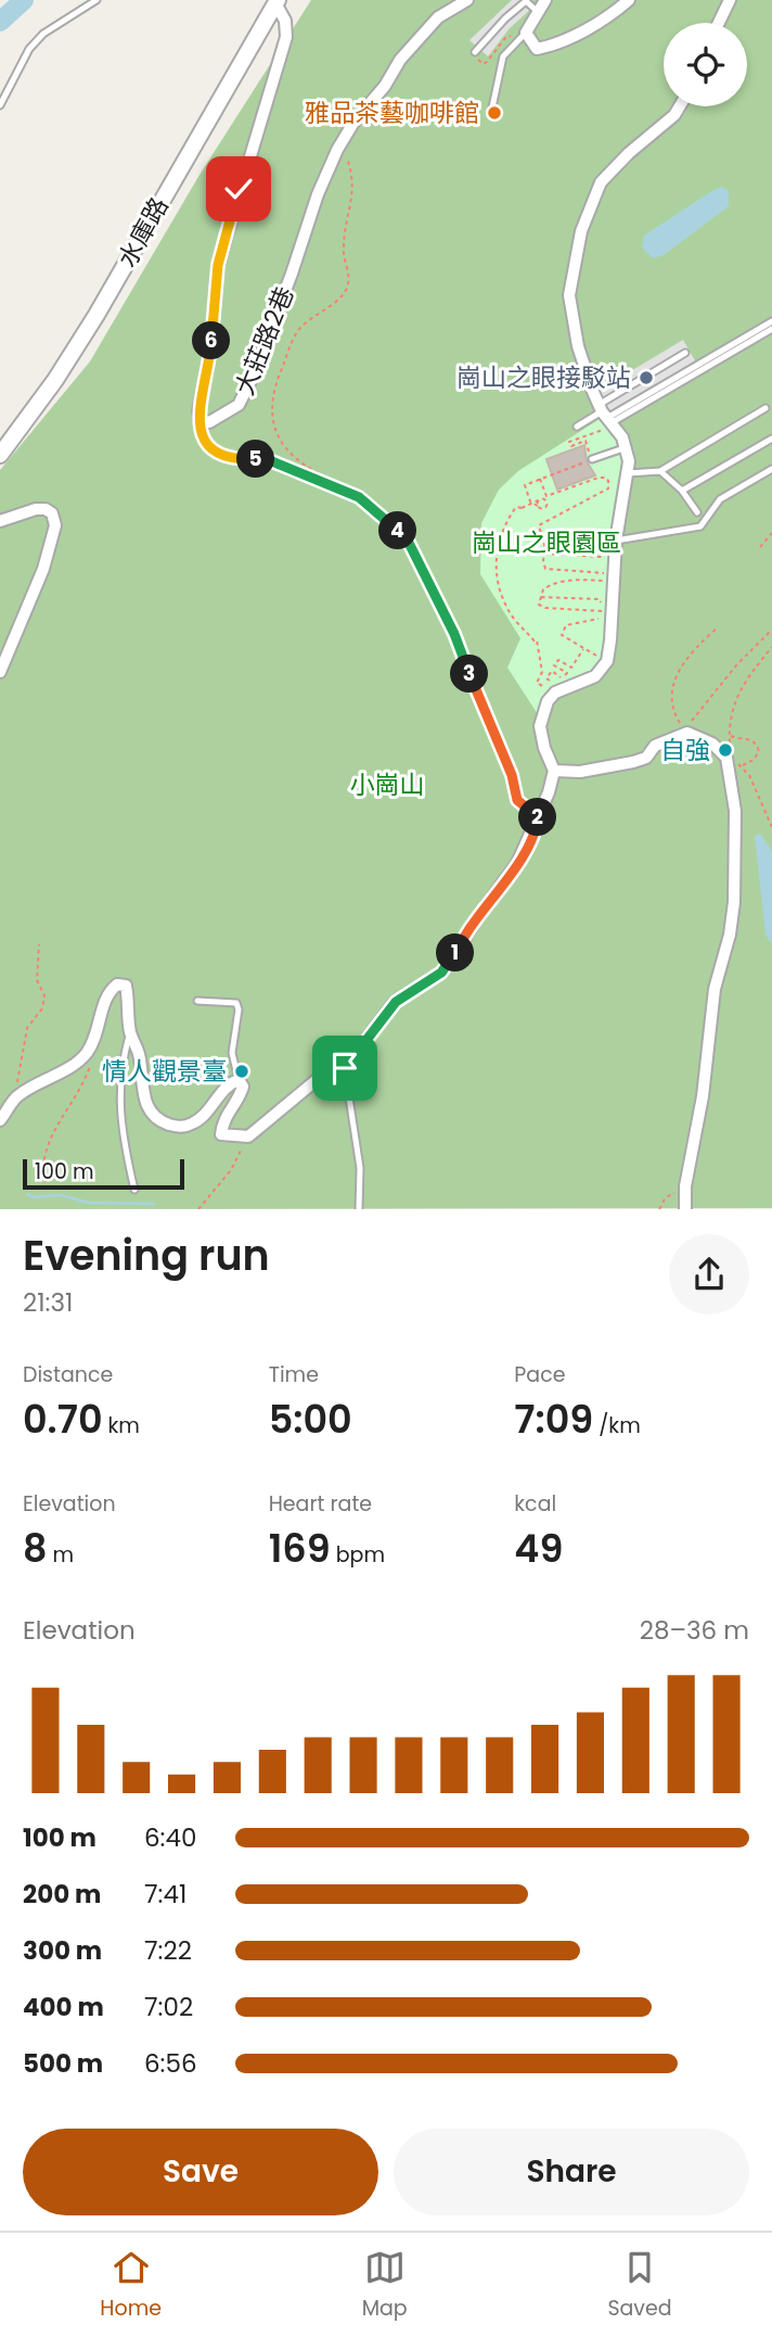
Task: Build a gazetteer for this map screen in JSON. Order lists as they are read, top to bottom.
{
  "streets": {
    "street": ["水庫路", "大莊路2巷"]
  },
  "crossings": [
    ["水庫路", "大莊路2巷"]
  ],
  "parks": ["崗山之眼園區", "小崗山"],
  "places": [
    "雅品茶藝咖啡館",
    "崗山之眼接駁站",
    "自強",
    "情人觀景臺"
  ],
  "scale_bar": "100 m",
  "page": {
    "pins": [
      "6",
      "5",
      "4",
      "3",
      "2",
      "1"
    ],
    "scale": "100 m",
    "heading": ["Evening run", "21:31"],
    "stats": [
      ["Distance", "0.70 km"],
      ["Time", "5:00"],
      ["Pace", "7:09 /km"],
      ["Elevation", "8 m"],
      ["Heart rate", "169 bpm"],
      ["kcal", "49"]
    ],
    "chart": ["Elevation", "28–36 m"],
    "list": [
      {
        "name": "100 m",
        "note": "6:40"
      },
      {
        "name": "200 m",
        "note": "7:41"
      },
      {
        "name": "300 m",
        "note": "7:22"
      },
      {
        "name": "400 m",
        "note": "7:02"
      },
      {
        "name": "500 m",
        "note": "6:56"
      }
    ],
    "buttons": ["Save", "Share"],
    "tabs": ["Home", "Map", "Saved"]
  }
}
